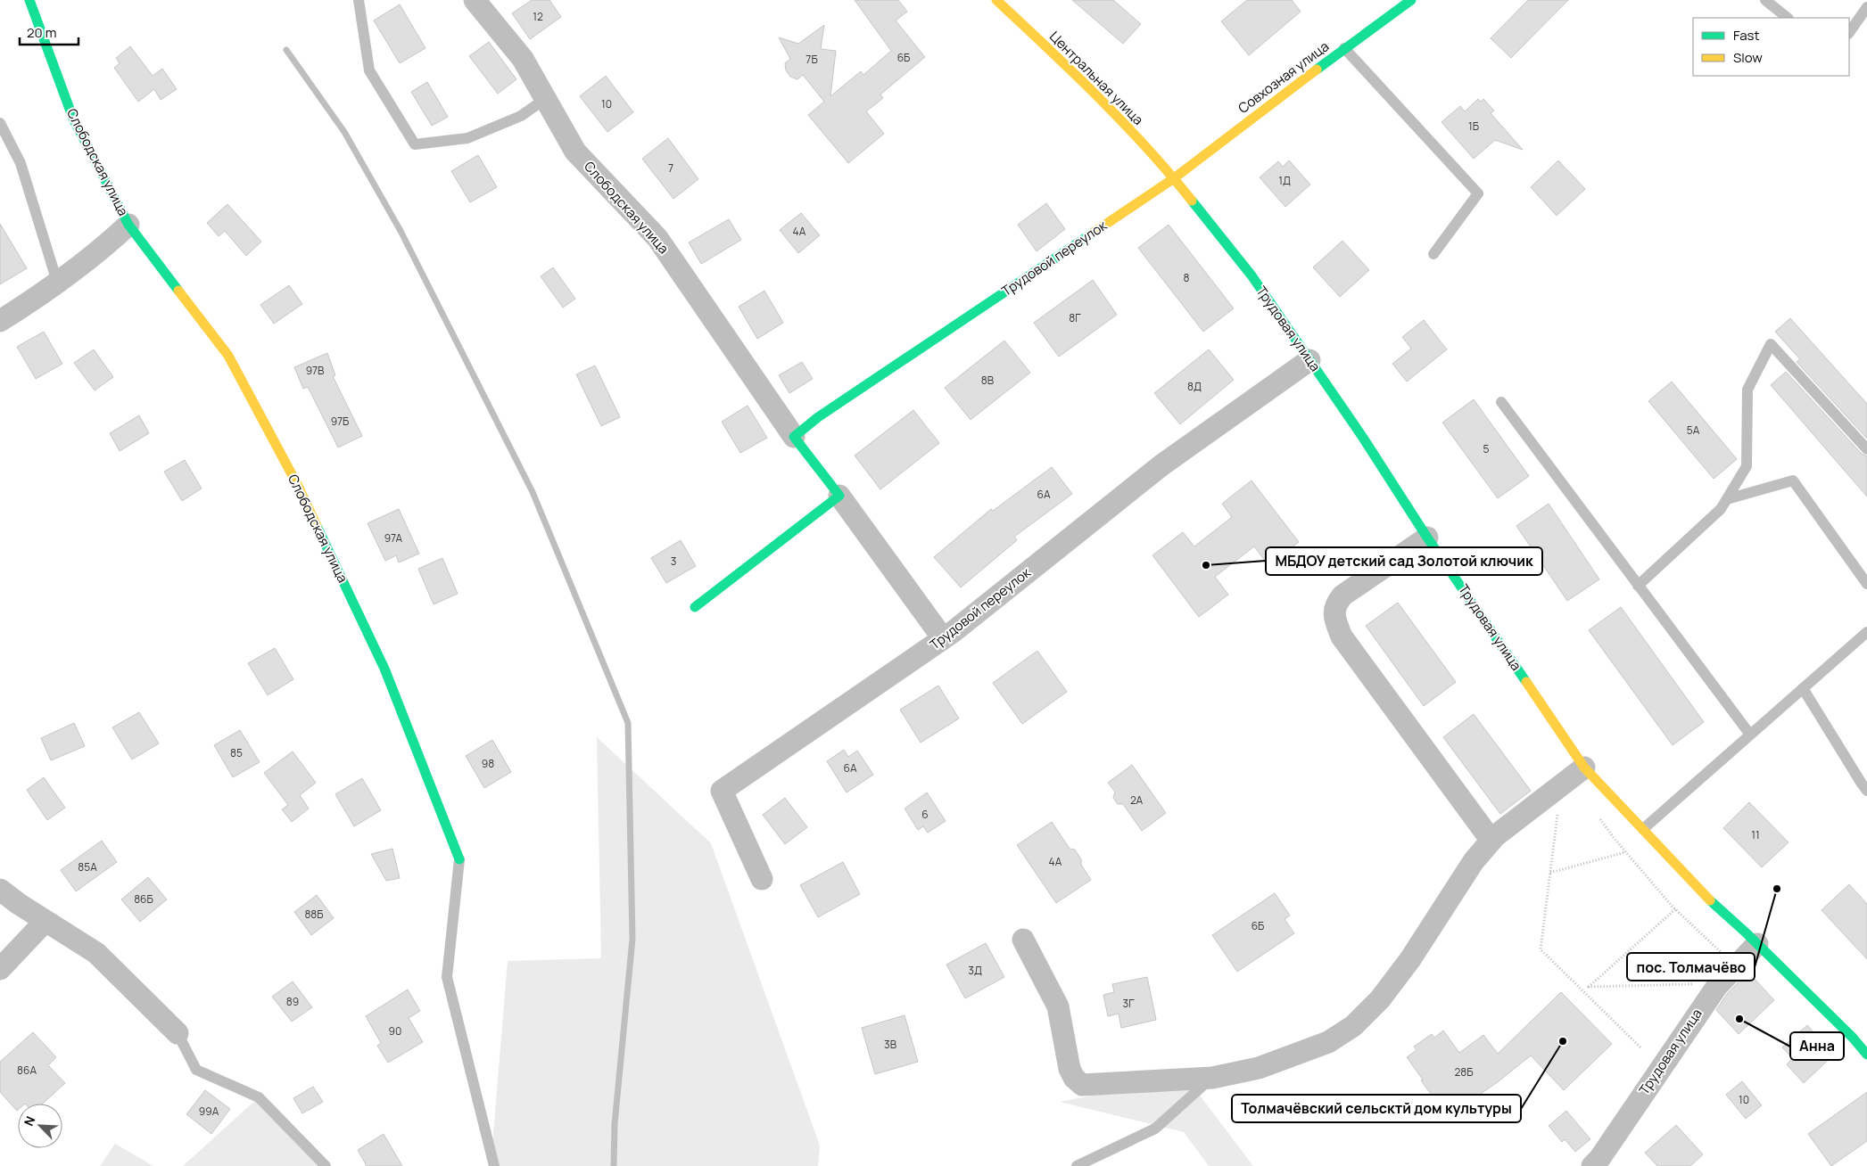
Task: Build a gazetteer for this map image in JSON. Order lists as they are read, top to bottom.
{
  "streets": {
    "street": [
      "Совхозная улица",
      "Центральная улица",
      "Слободская улица",
      "Трудовой переулок",
      "Трудовая улица"
    ]
  },
  "crossings": [
    ["Совхозная улица", "Центральная улица"],
    ["Совхозная улица", "Трудовой переулок"],
    ["Совхозная улица", "Трудовая улица"],
    ["Центральная улица", "Трудовой переулок"],
    ["Центральная улица", "Трудовая улица"],
    ["Слободская улица", "Трудовой переулок"],
    ["Трудовой переулок", "Трудовая улица"]
  ],
  "places": [
    "МБДОУ детский сад Золотой ключик",
    "пос. Толмачёво",
    "Анна",
    "Толмачёвский сельсктй дом культуры"
  ],
  "house_numbers": [
    "12",
    "6Б",
    "7Б",
    "10",
    "1Б",
    "7",
    "1Д",
    "4А",
    "8",
    "8Г",
    "97В",
    "8В",
    "8Д",
    "97Б",
    "5А",
    "5",
    "6А",
    "97А",
    "3",
    "85",
    "98",
    "6А",
    "2А",
    "6",
    "11",
    "4А",
    "85А",
    "86Б",
    "88Б",
    "6Б",
    "3Д",
    "89",
    "3Г",
    "90",
    "3В",
    "86А",
    "28Б",
    "10",
    "99А"
  ],
  "legend": ["Fast", "Slow"],
  "scale_bar": "20 m",
  "north": "top left"
}
